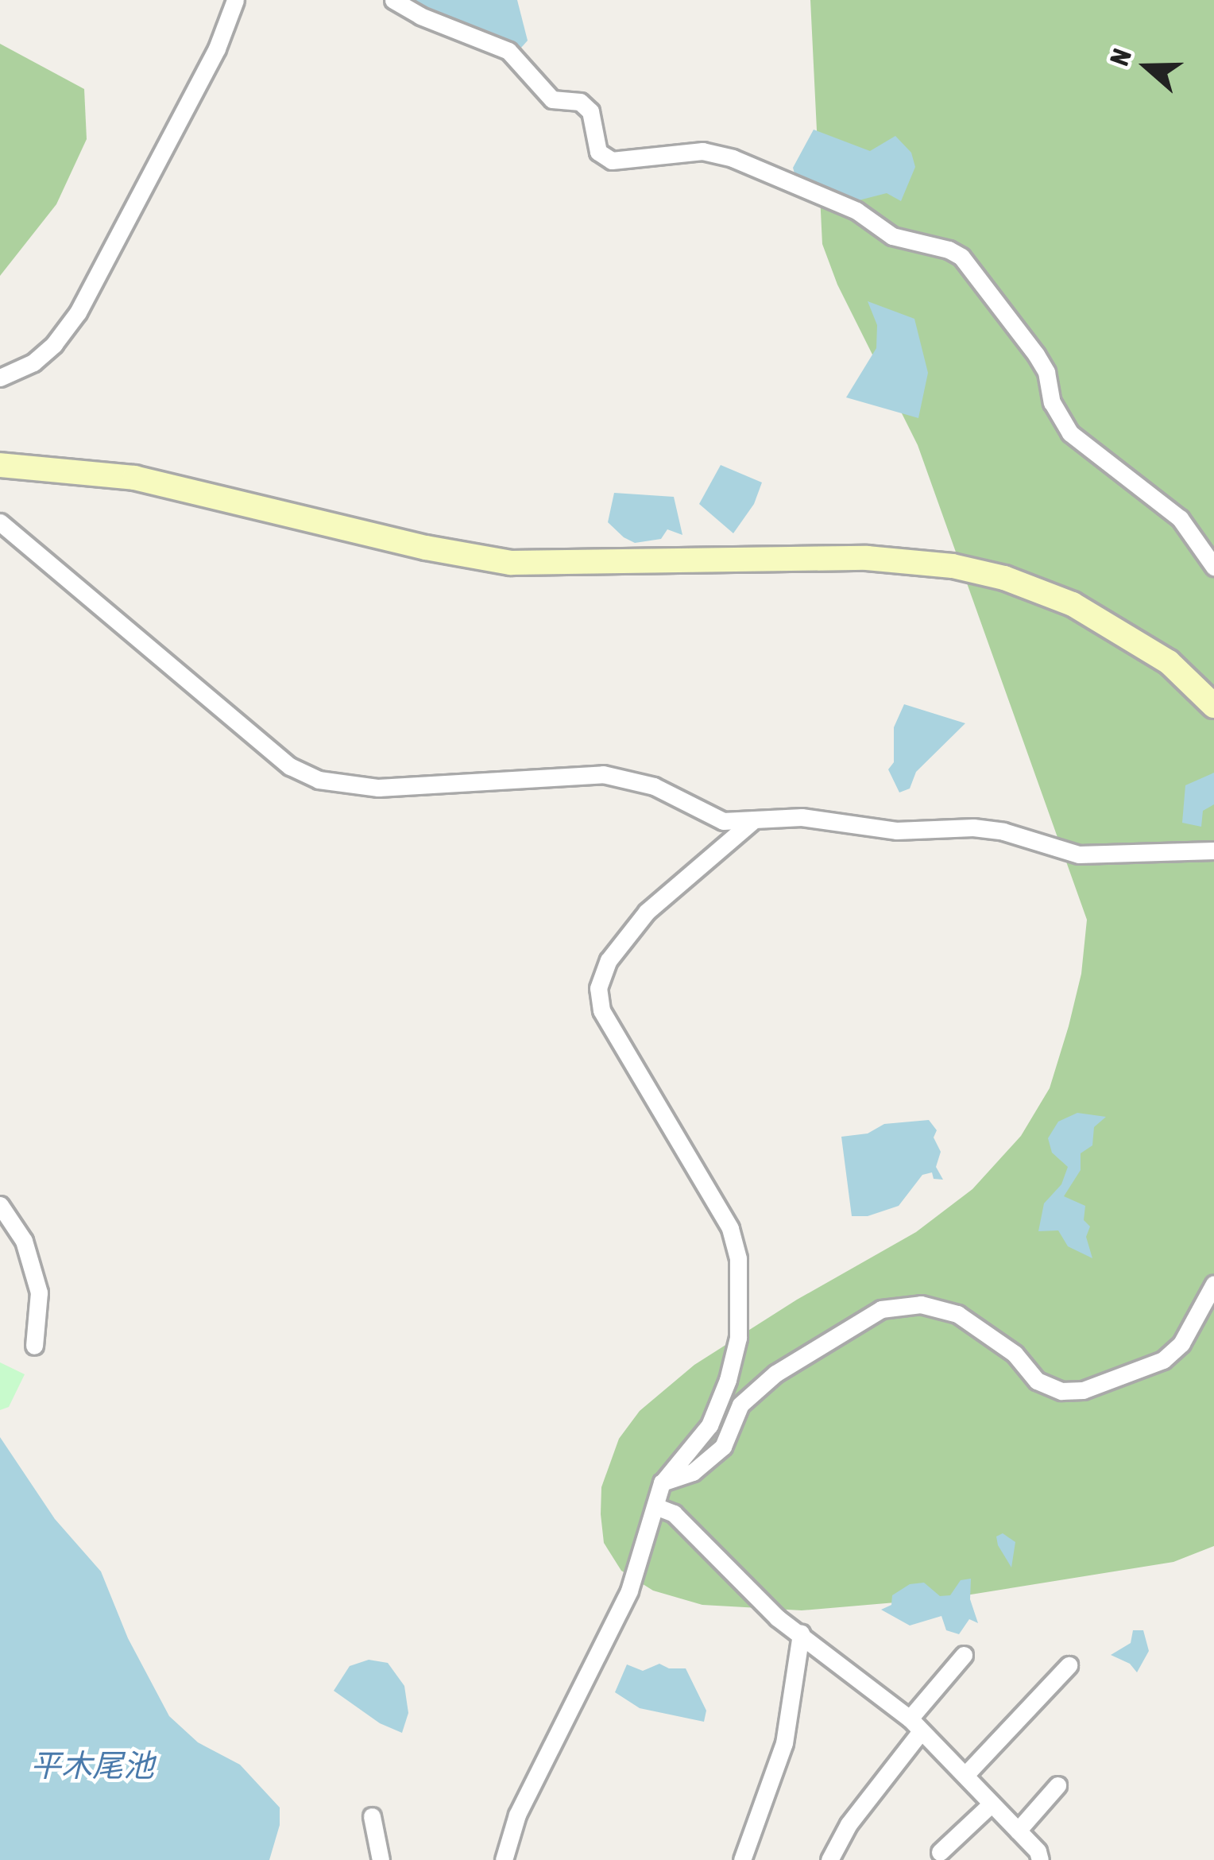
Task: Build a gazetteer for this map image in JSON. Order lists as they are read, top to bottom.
{
  "water": ["平木尾池"],
  "north": "left"
}
